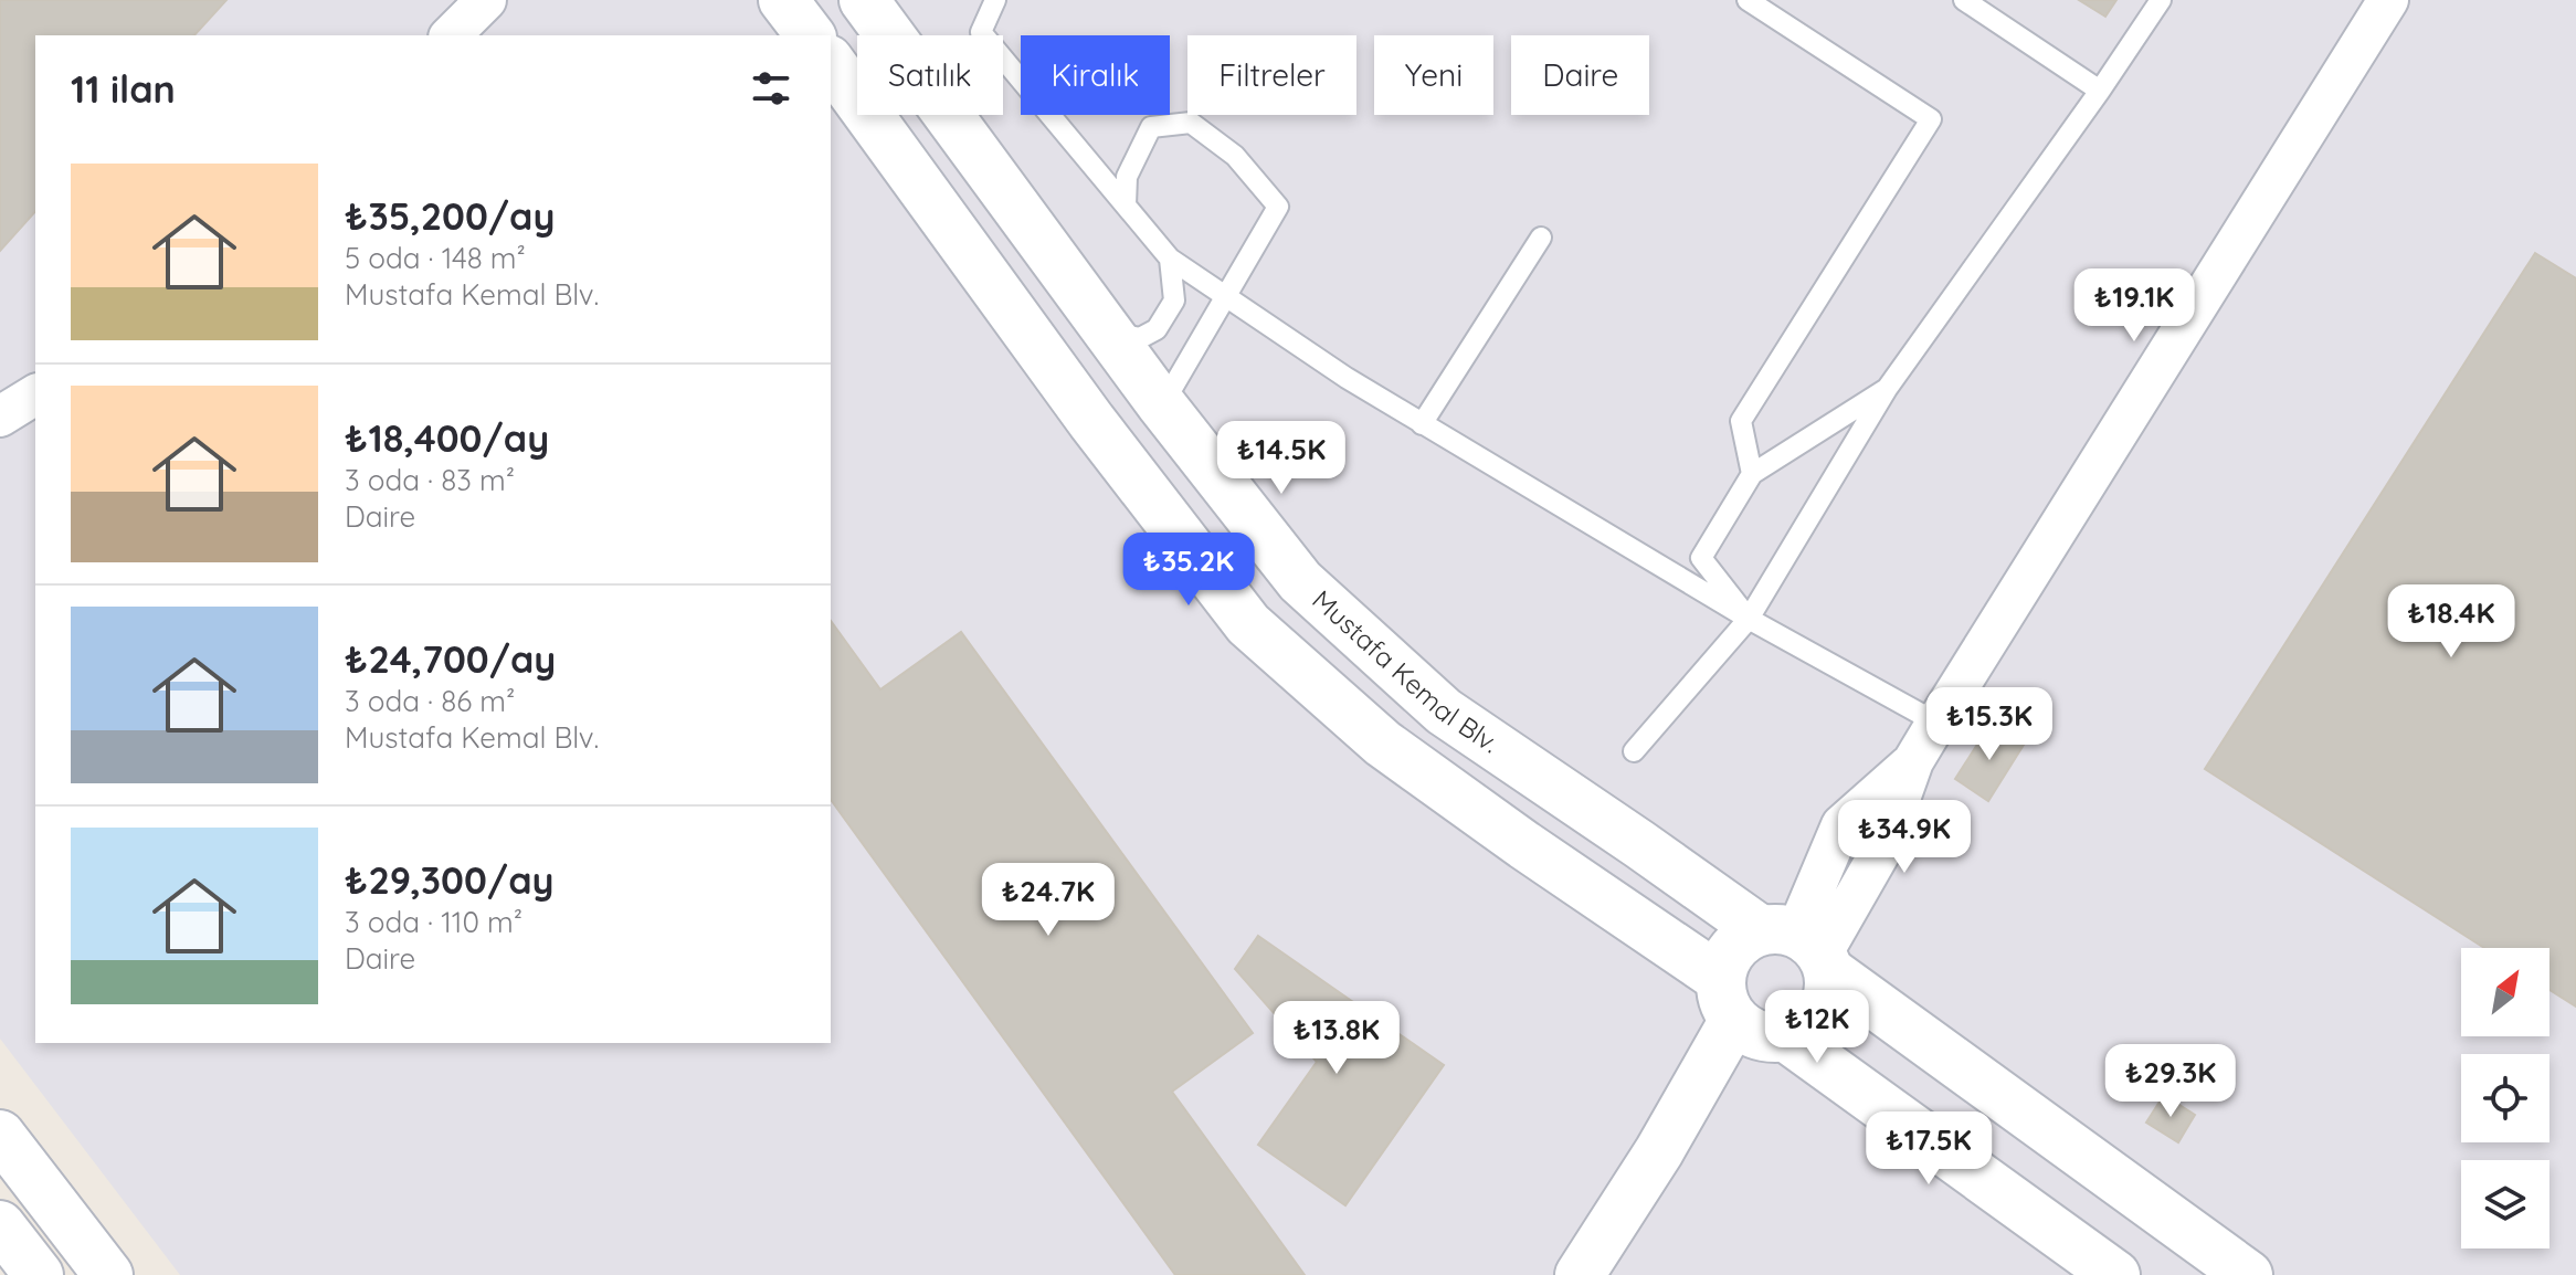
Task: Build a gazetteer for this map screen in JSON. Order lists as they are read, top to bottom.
{
  "streets": {
    "street": ["Mustafa Kemal Blv."]
  },
  "north": "top right",
  "page": {
    "chip": [
      "Satılık",
      "Kiralık",
      "Filtreler",
      "Yeni",
      "Daire"
    ],
    "heading": "11 ilan",
    "list": [
      {
        "name": "₺35,200/ay",
        "note": "5 oda · 148 m² · Mustafa Kemal Blv."
      },
      {
        "name": "₺18,400/ay",
        "note": "3 oda · 83 m² · Daire"
      },
      {
        "name": "₺24,700/ay",
        "note": "3 oda · 86 m² · Mustafa Kemal Blv."
      },
      {
        "name": "₺29,300/ay",
        "note": "3 oda · 110 m² · Daire"
      }
    ],
    "price": [
      "₺19.1K",
      "₺14.5K",
      "₺35.2K",
      "₺18.4K",
      "₺15.3K",
      "₺34.9K",
      "₺24.7K",
      "₺12K",
      "₺13.8K",
      "₺29.3K",
      "₺17.5K"
    ]
  }
}
